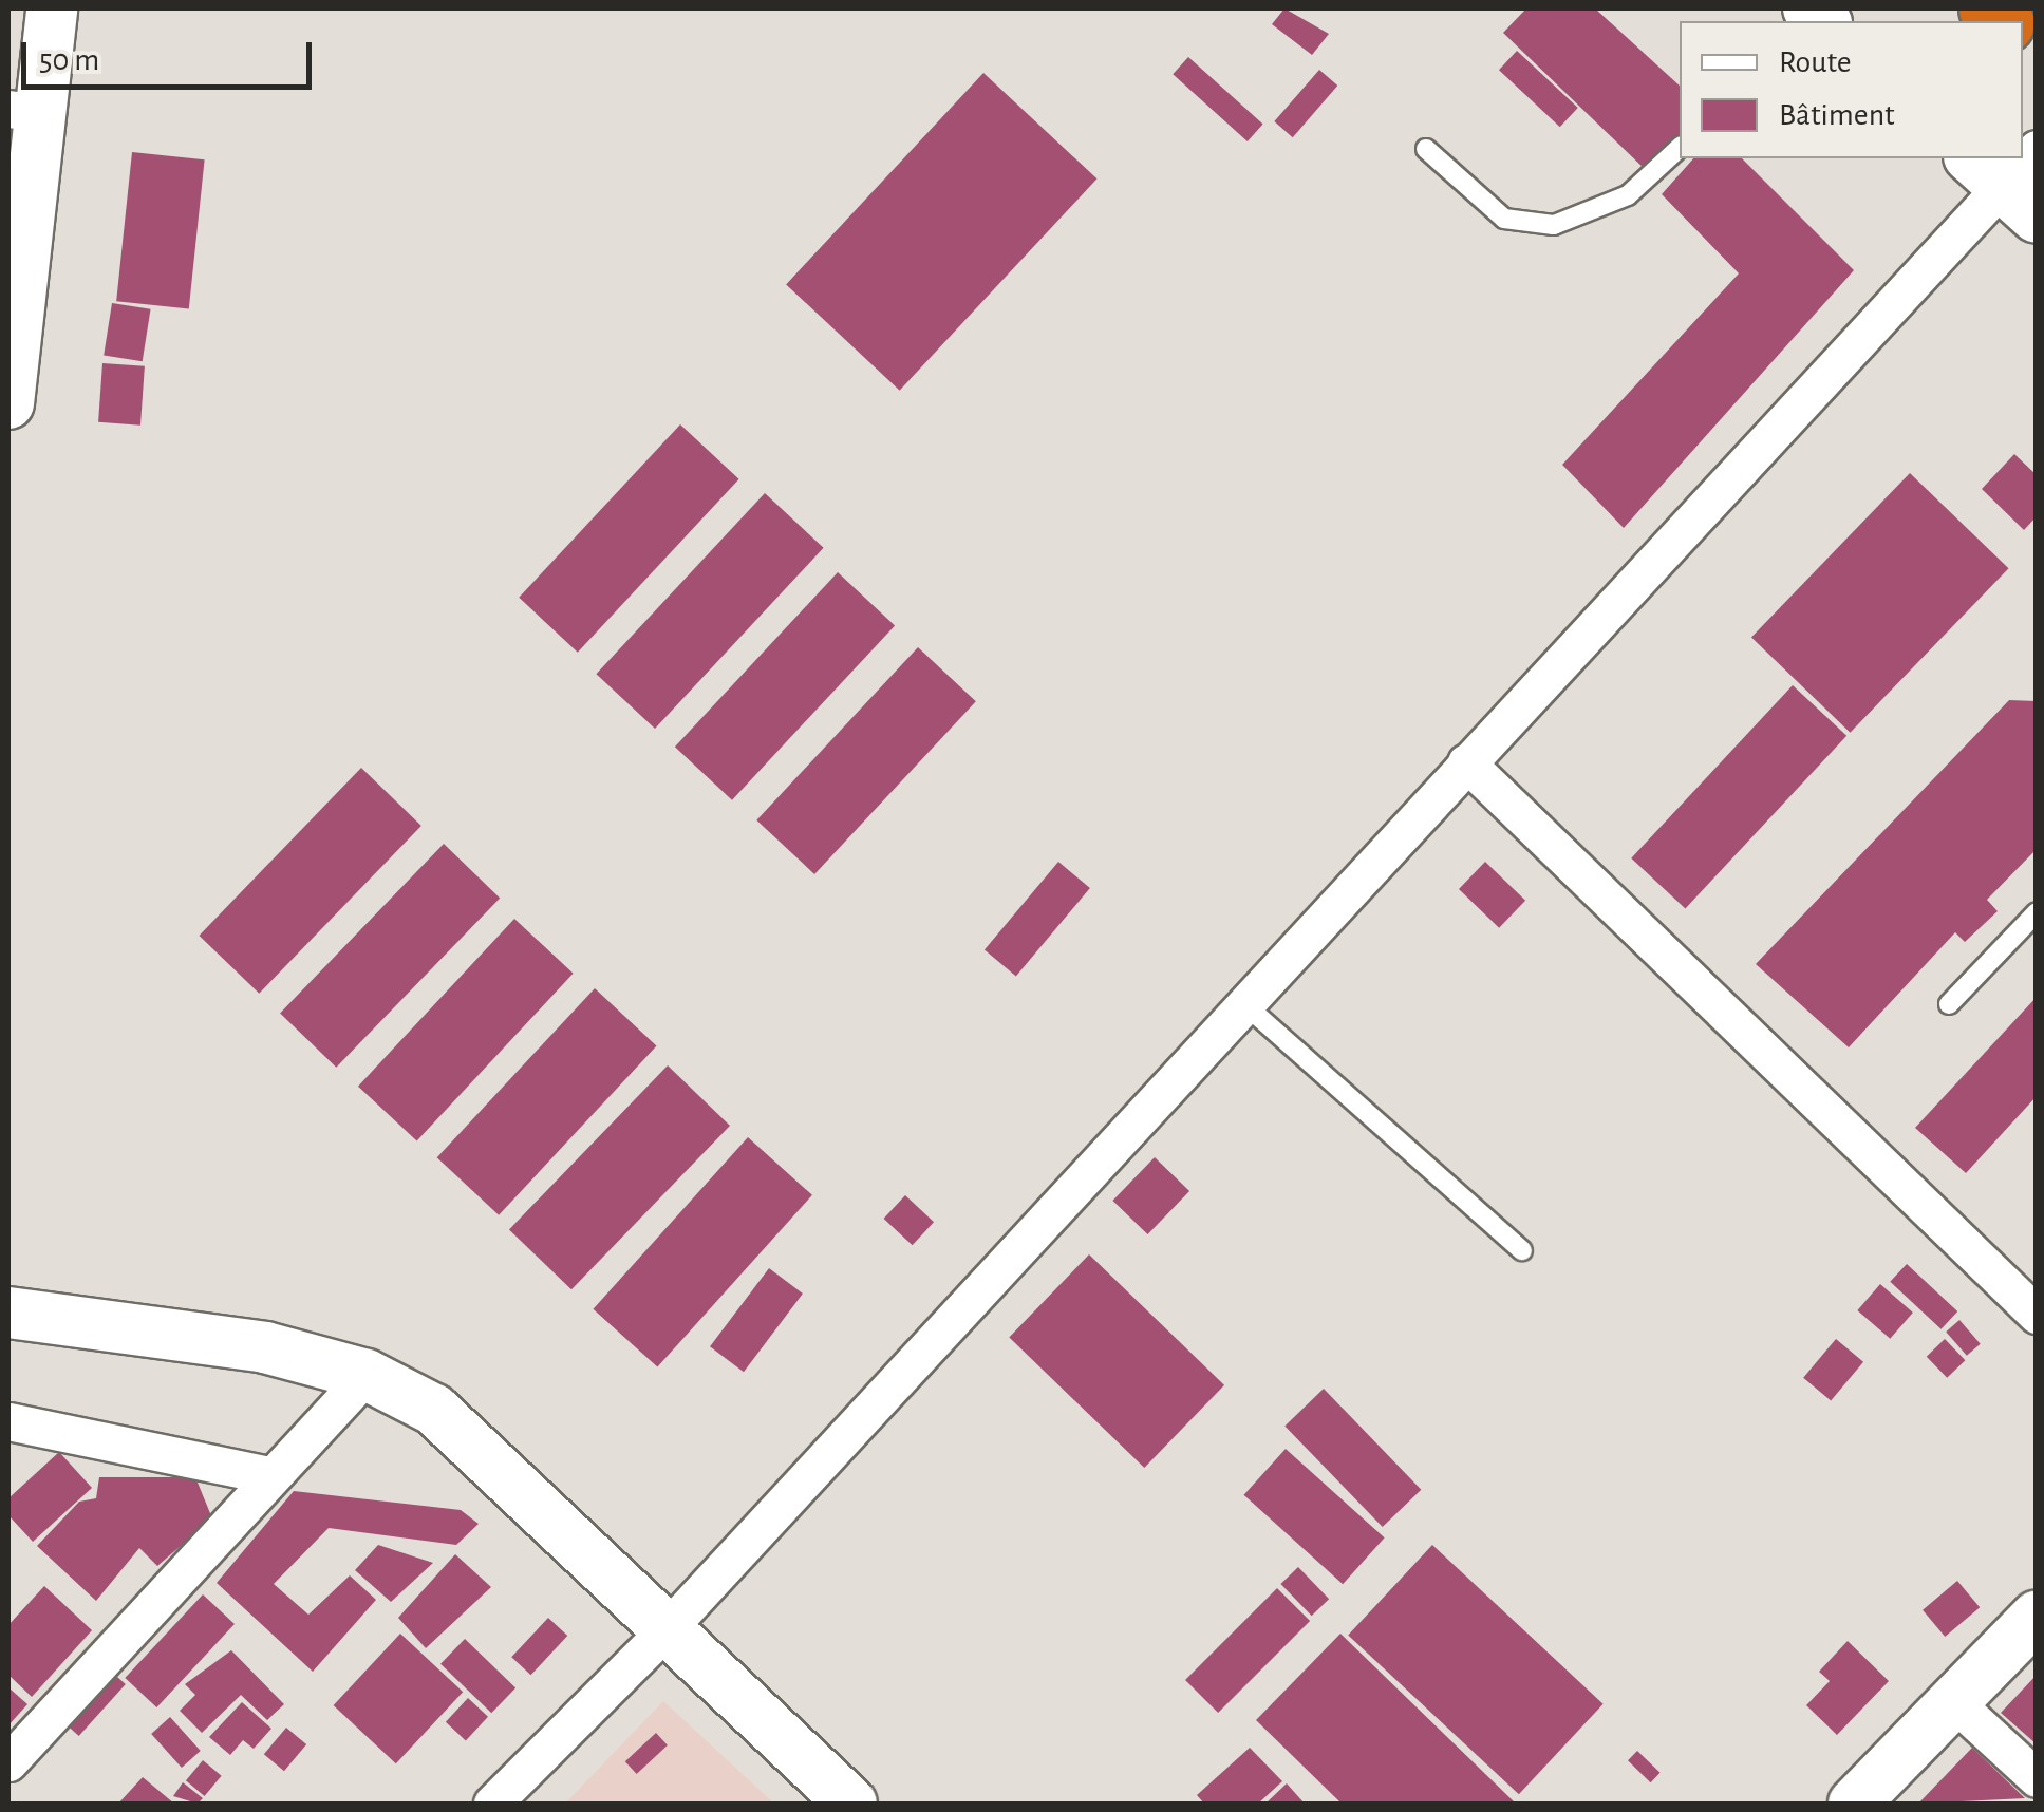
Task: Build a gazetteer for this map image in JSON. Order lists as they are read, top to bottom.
{
  "legend": ["Route", "Bâtiment"],
  "scale_bar": "50 m"
}
